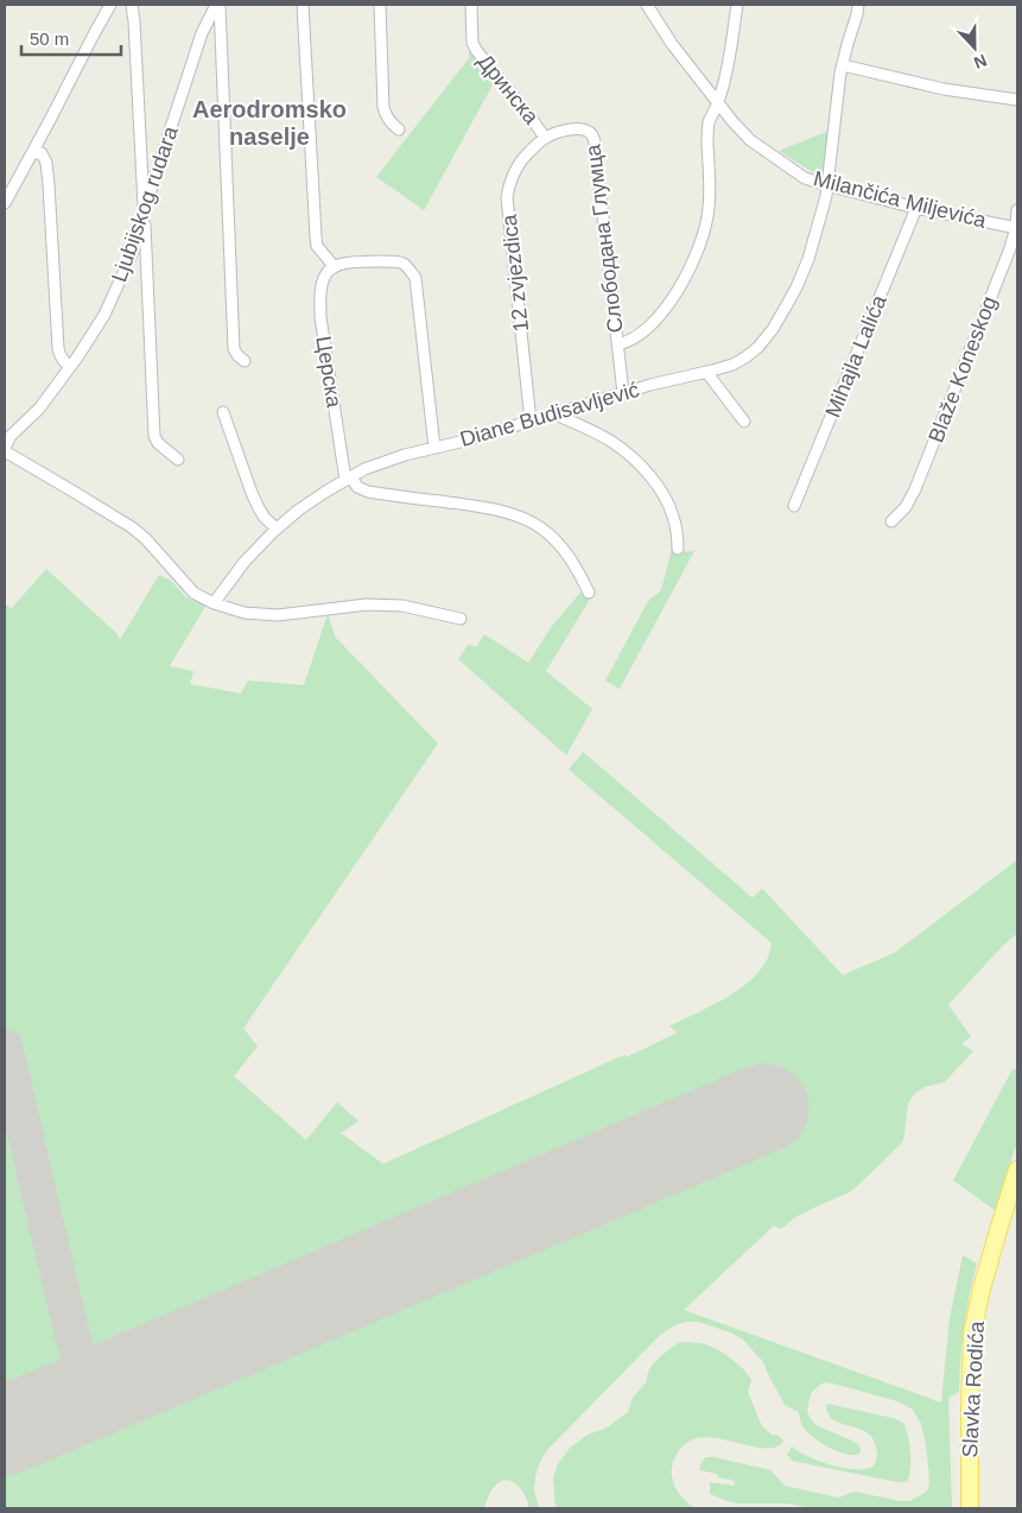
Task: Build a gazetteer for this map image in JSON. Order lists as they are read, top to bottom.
{
  "streets": {
    "main road": ["Slavka Rodića"],
    "street": [
      "Дринска",
      "Milančića Miljevića",
      "Ljubijskog rudara",
      "Слободана Глумца",
      "12 zvjezdica",
      "Mihajla Lalića",
      "Blaže Koneskog",
      "Церска",
      "Diane Budisavljević"
    ]
  },
  "crossings": [
    ["Дринска", "Слободана Глумца"],
    ["Дринска", "12 zvjezdica"],
    ["Milančića Miljevića", "Mihajla Lalića"],
    ["Milančića Miljevića", "Blaže Koneskog"],
    ["Milančića Miljevića", "Diane Budisavljević"],
    ["Слободана Глумца", "12 zvjezdica"],
    ["Слободана Глумца", "Diane Budisavljević"],
    ["12 zvjezdica", "Diane Budisavljević"],
    ["Церска", "Diane Budisavljević"]
  ],
  "districts": ["Aerodromsko naselje"],
  "scale_bar": "50 m",
  "north": "bottom"
}
